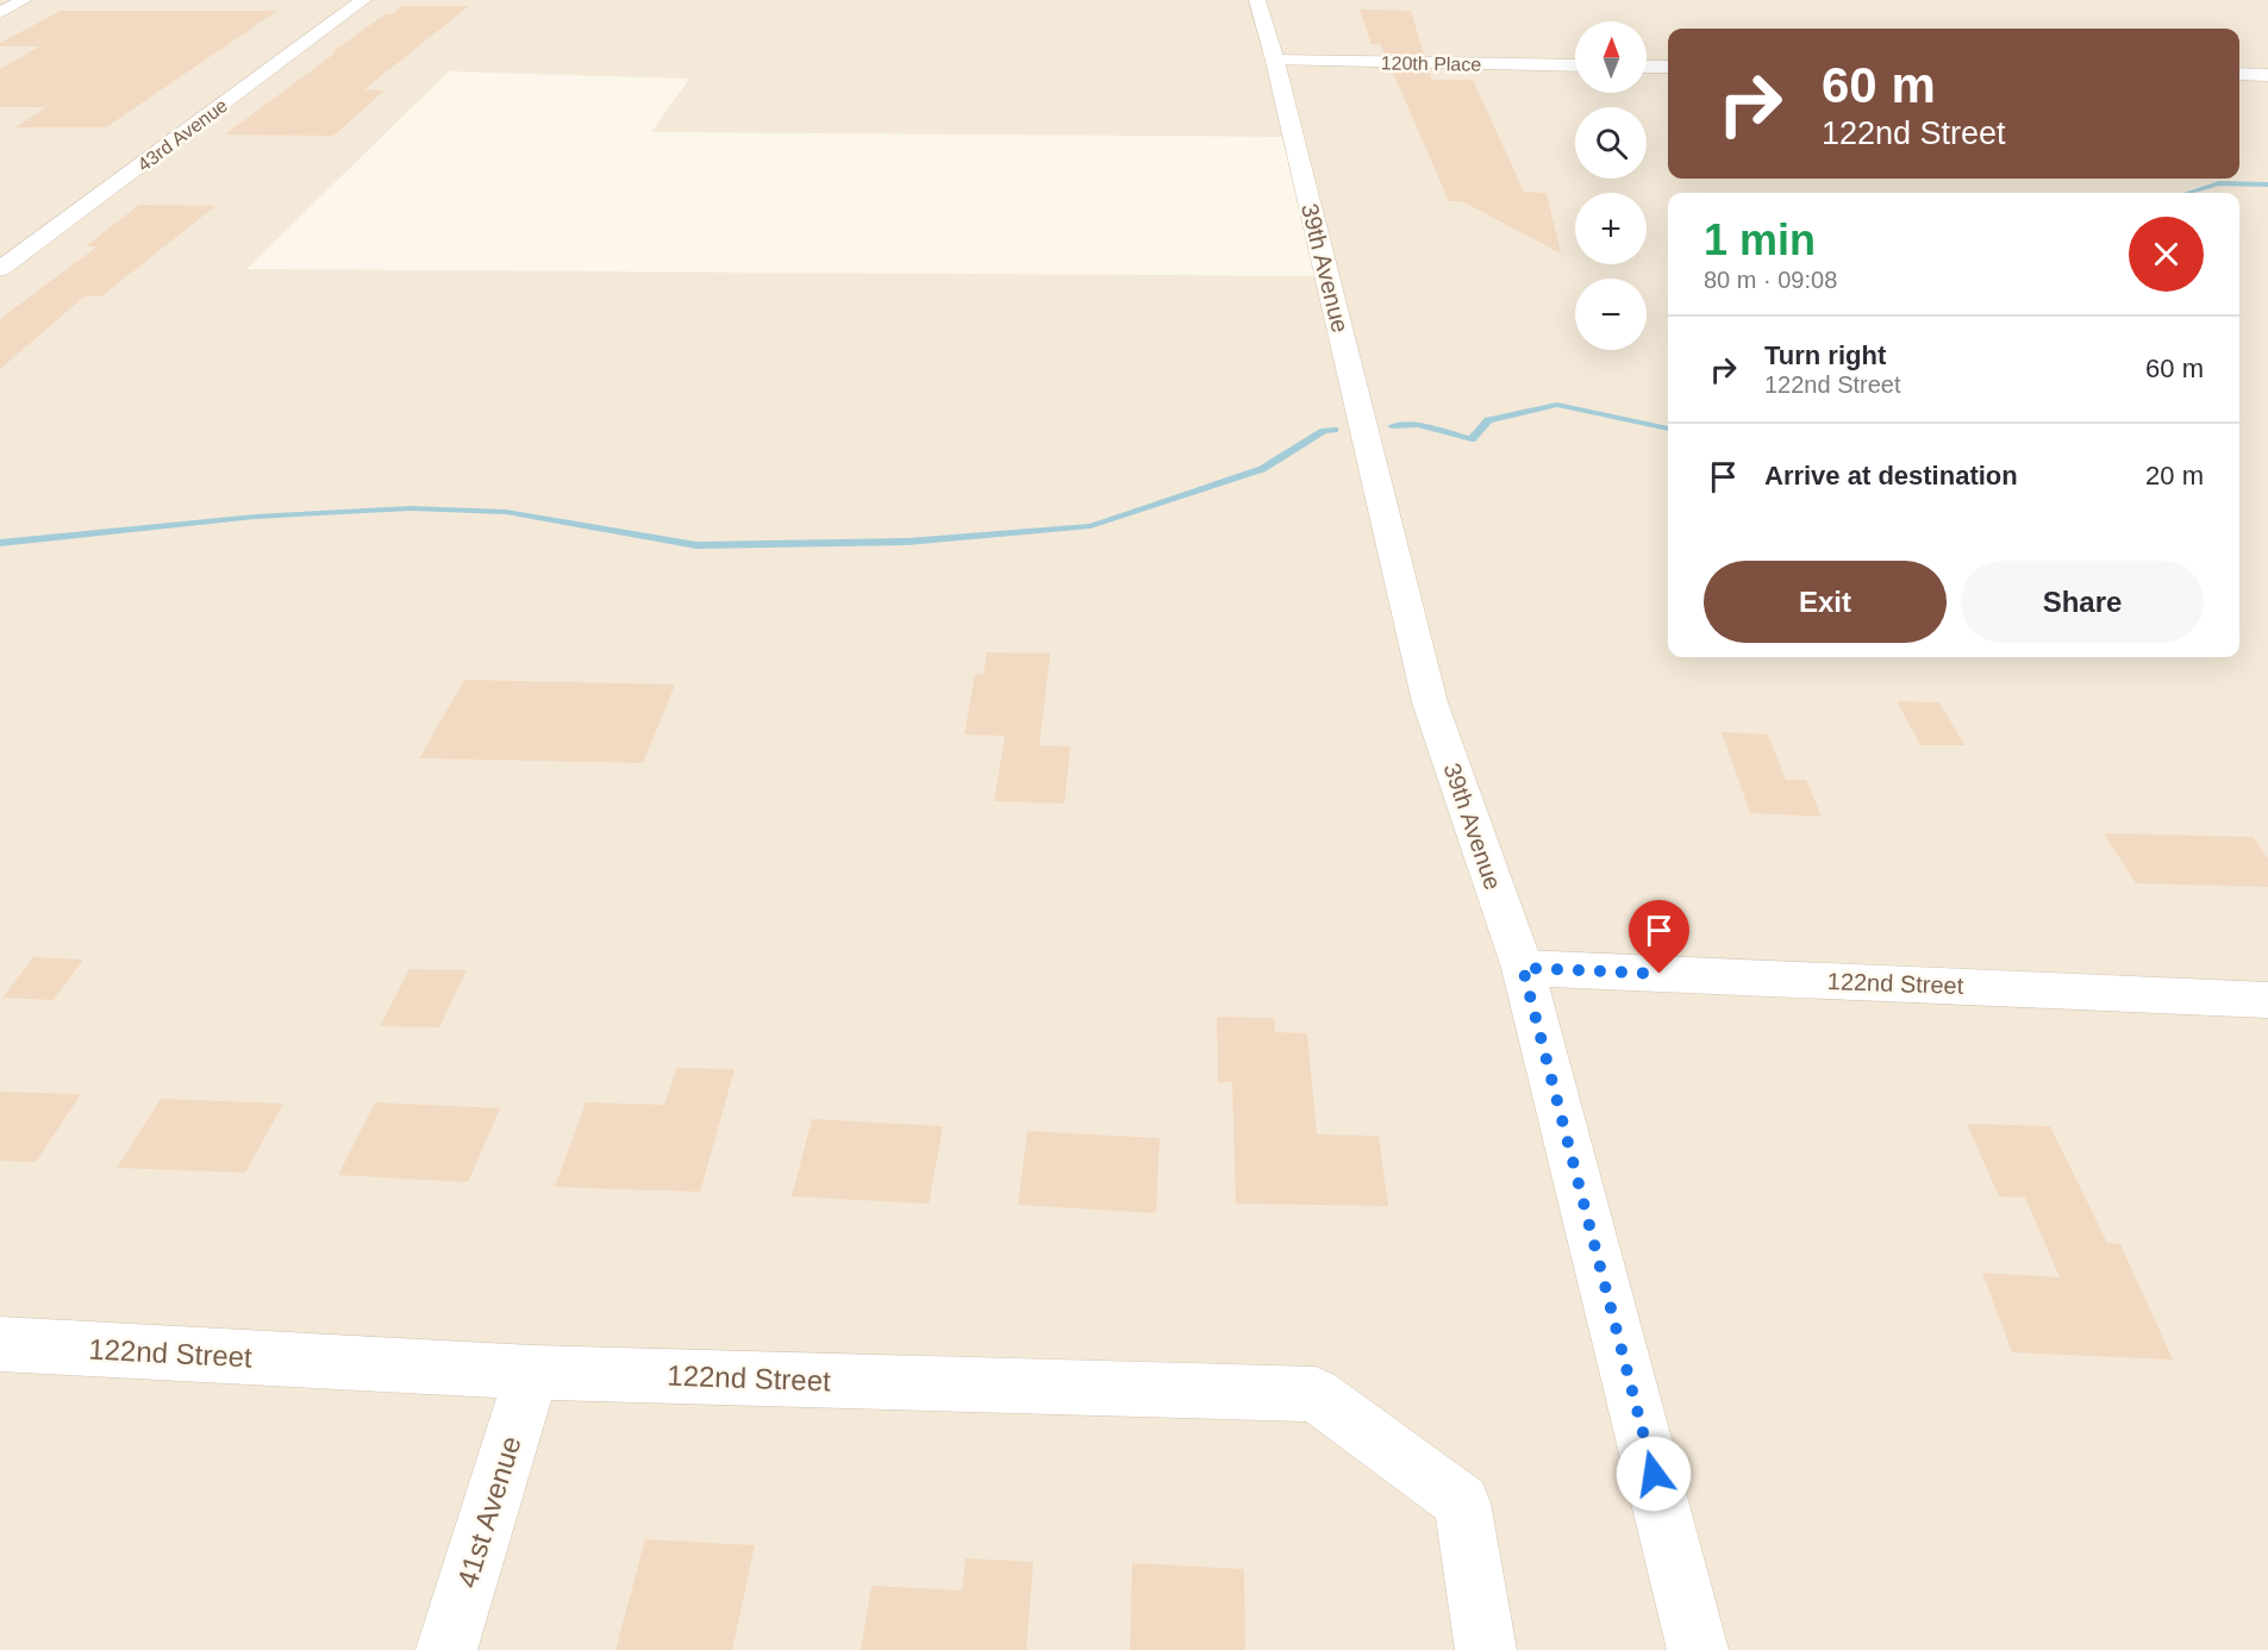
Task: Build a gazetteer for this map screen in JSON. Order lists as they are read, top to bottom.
{
  "streets": {
    "street": [
      "120th Place",
      "43rd Avenue",
      "39th Avenue",
      "122nd Street",
      "41st Avenue"
    ]
  },
  "crossings": [
    ["120th Place", "39th Avenue"],
    ["39th Avenue", "122nd Street"],
    ["122nd Street", "41st Avenue"]
  ],
  "north": "top",
  "page": {
    "map_buttons": ["+", "−"],
    "turn": ["60 m", "122nd Street"],
    "heading": ["1 min", "80 m · 09:08"],
    "list": [
      {
        "name": "Turn right",
        "note": "122nd Street",
        "value": "60 m"
      },
      {
        "name": "Arrive at destination",
        "value": "20 m"
      }
    ],
    "buttons": ["Exit", "Share"]
  }
}
